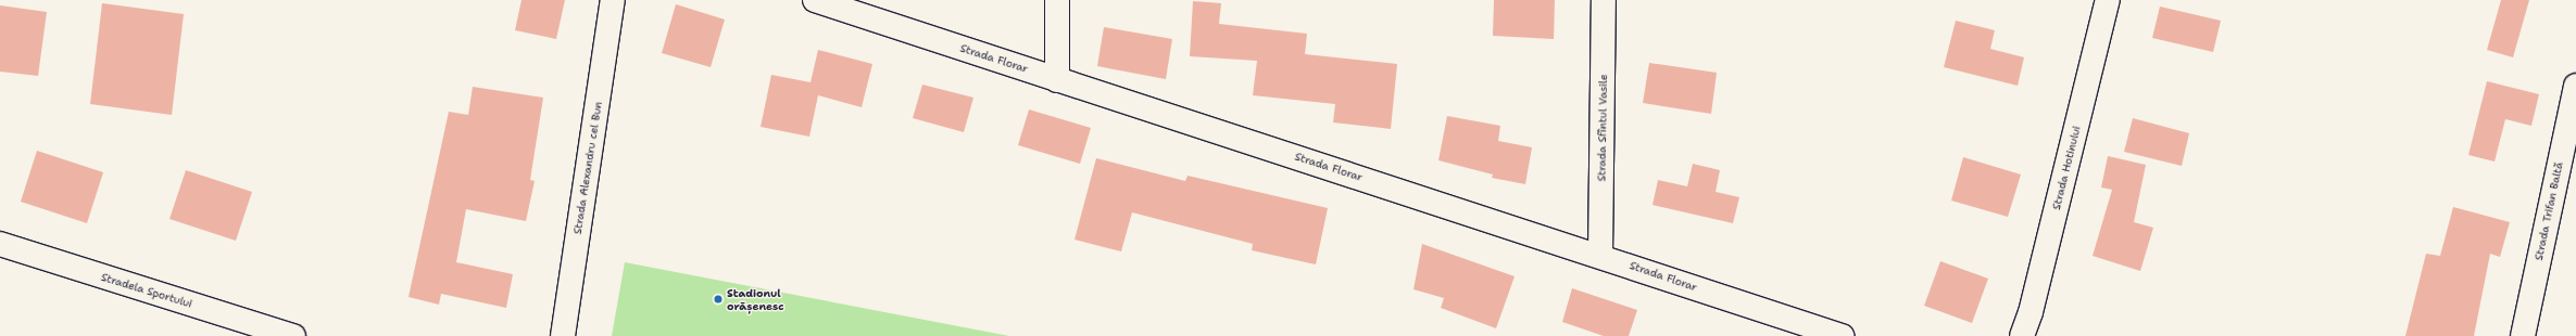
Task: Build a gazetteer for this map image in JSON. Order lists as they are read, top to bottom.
{
  "streets": {
    "street": [
      "Strada Florar",
      "Strada Sfîntul Vasile",
      "Strada Alexandru cel Bun",
      "Strada Hotinului",
      "Strada Trifan Baltă",
      "Stradela Sportului"
    ]
  },
  "crossings": [
    ["Strada Florar", "Strada Sfîntul Vasile"]
  ],
  "places": ["Stadionul orășenesc"]
}
